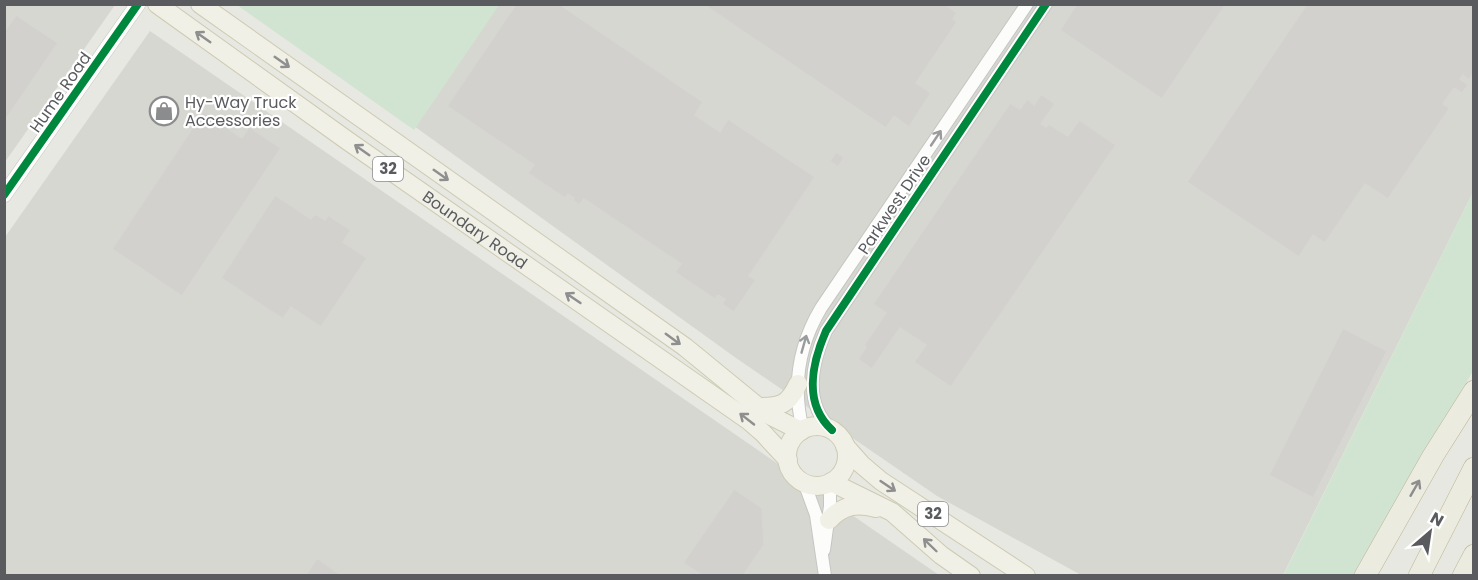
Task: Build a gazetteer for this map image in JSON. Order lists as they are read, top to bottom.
{
  "streets": {
    "main road": ["32", "Boundary Road"],
    "street": ["Hume Road", "Parkwest Drive"]
  },
  "crossings": [
    ["32", "Parkwest Drive"],
    ["32", "Boundary Road"],
    ["Parkwest Drive", "Boundary Road"]
  ],
  "places": {
    "shop": ["Hy-Way Truck Accessories"]
  },
  "north": "top right"
}
